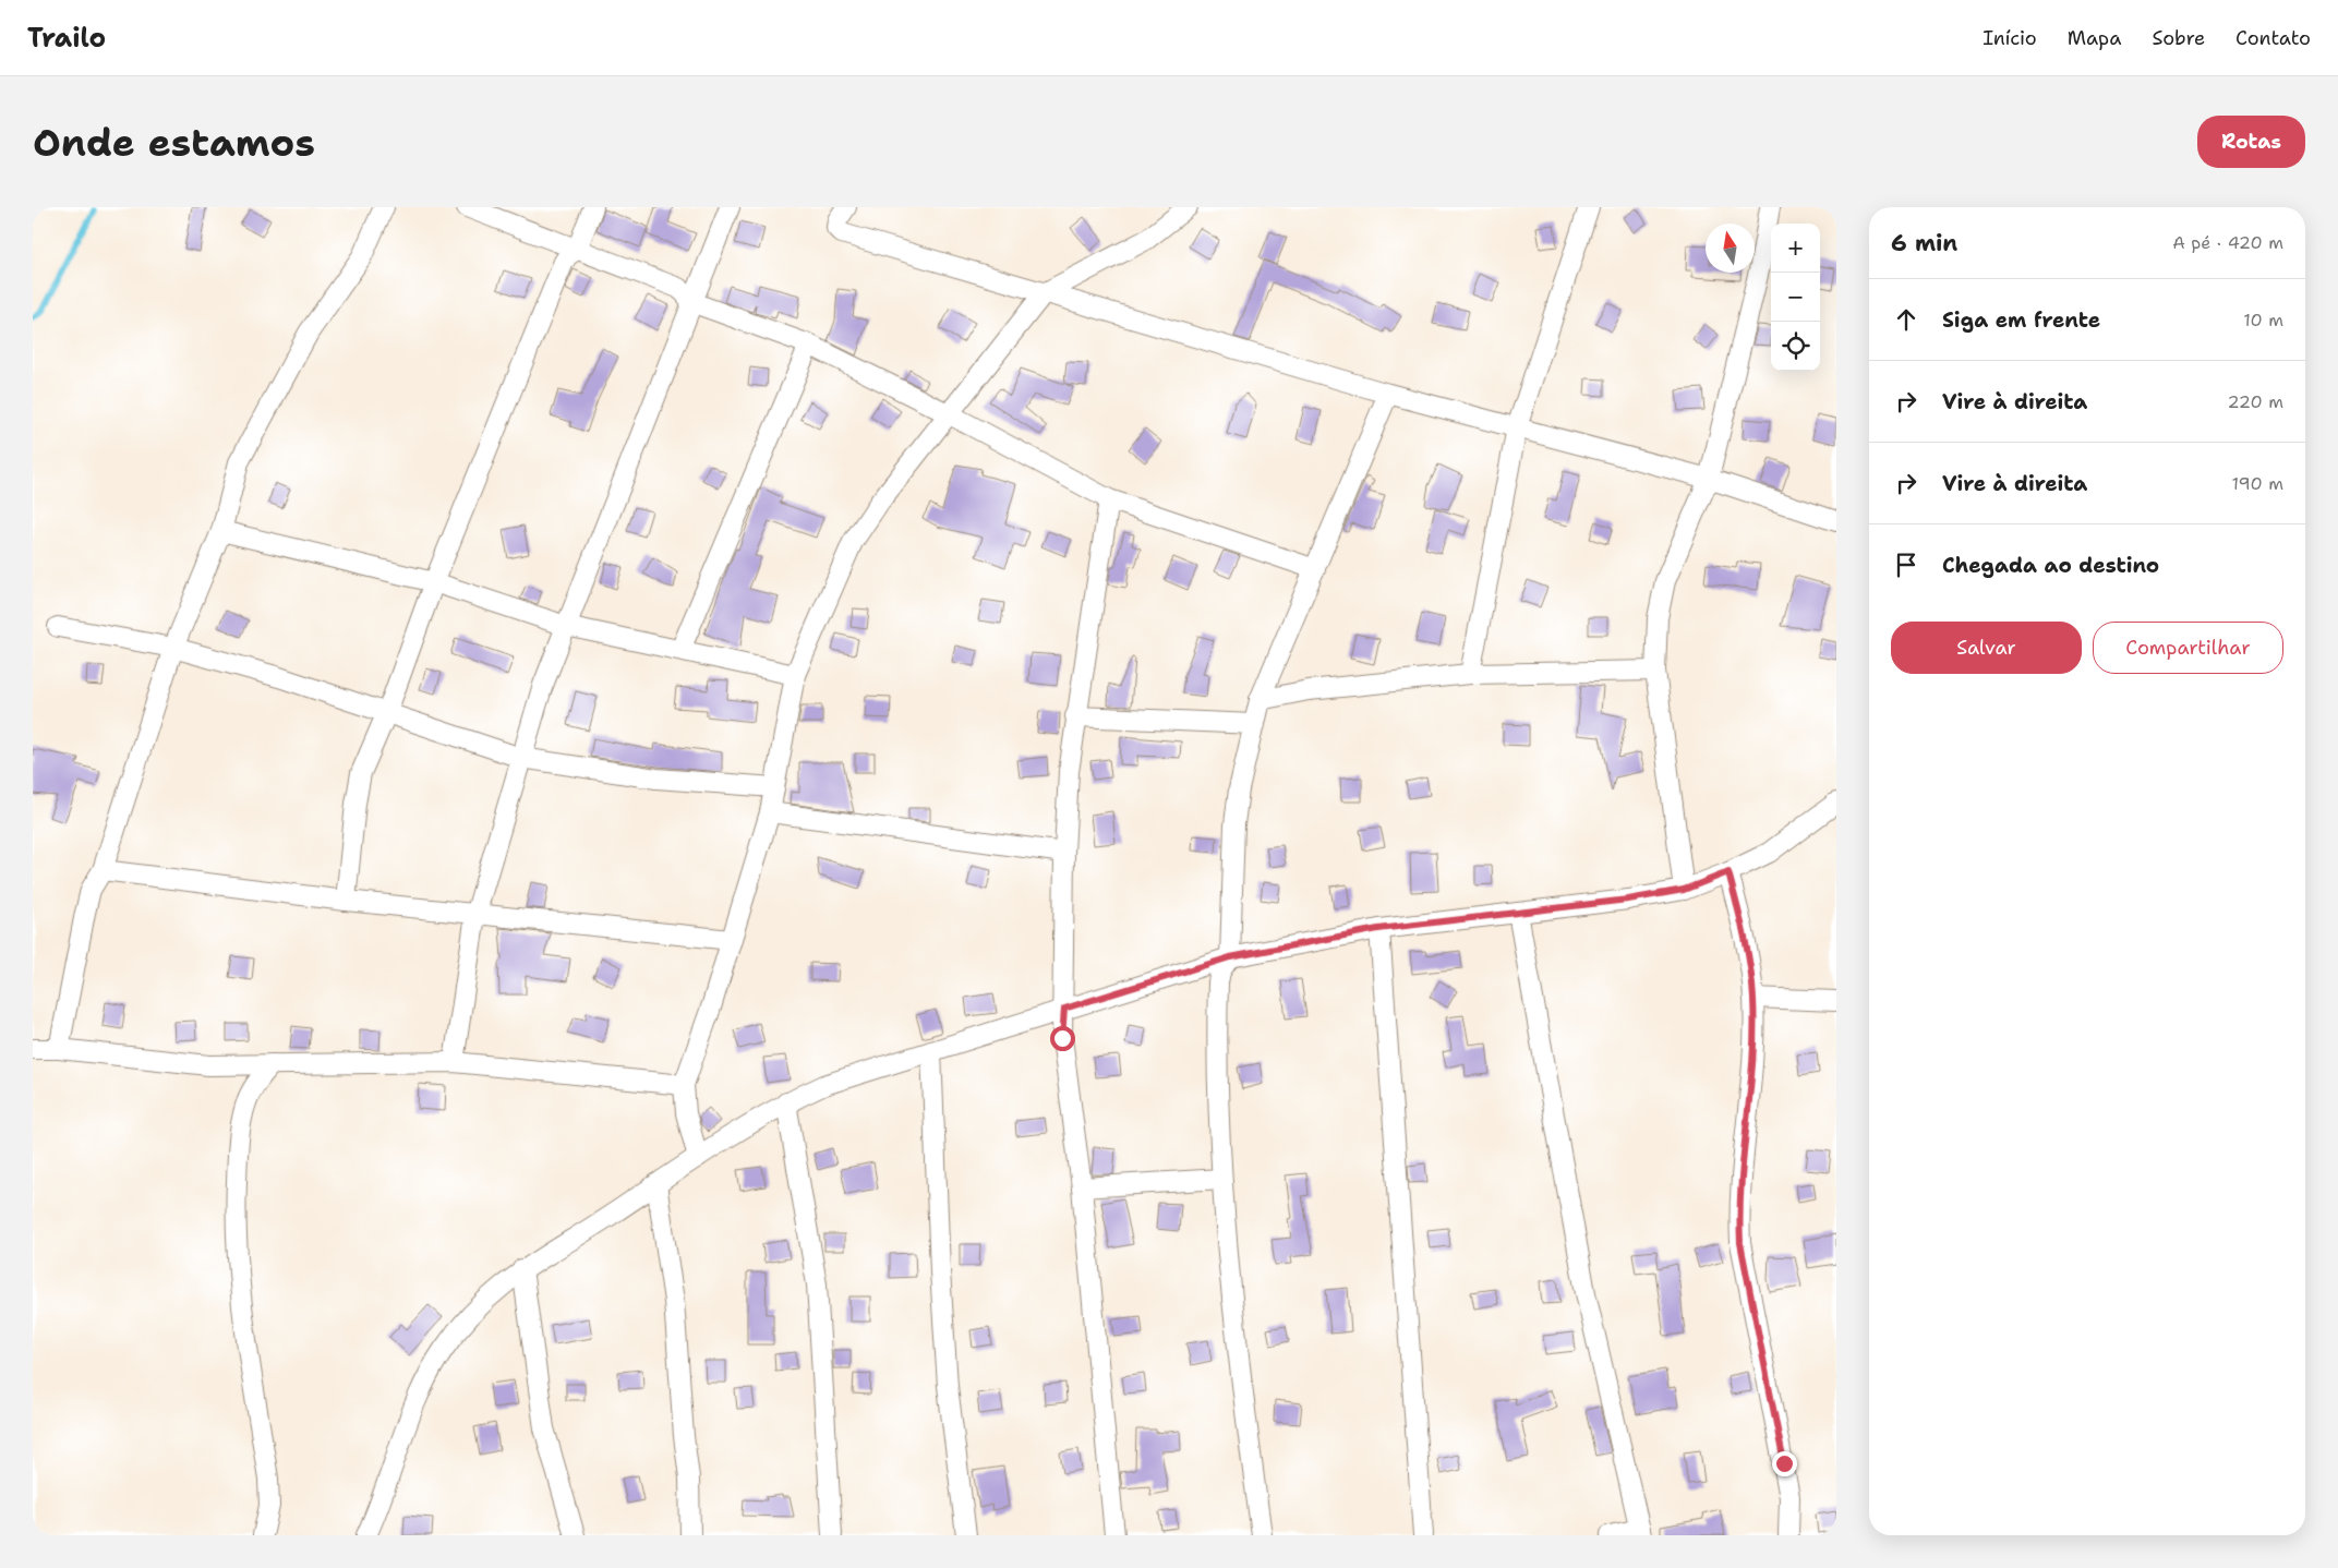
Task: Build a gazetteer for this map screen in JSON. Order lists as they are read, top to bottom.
{
  "north": "top",
  "page": {
    "header": "Trailo",
    "nav": [
      "Início",
      "Mapa",
      "Sobre",
      "Contato"
    ],
    "buttons": [
      "Rotas",
      ["Salvar", "Compartilhar"]
    ],
    "title": "Onde estamos",
    "heading": ["6 min", "A pé · 420 m"],
    "map_buttons": ["+", "−"],
    "list": [
      ["Siga em frente", "10 m"],
      ["Vire à direita", "220 m"],
      ["Vire à direita", "190 m"],
      "Chegada ao destino"
    ]
  }
}
